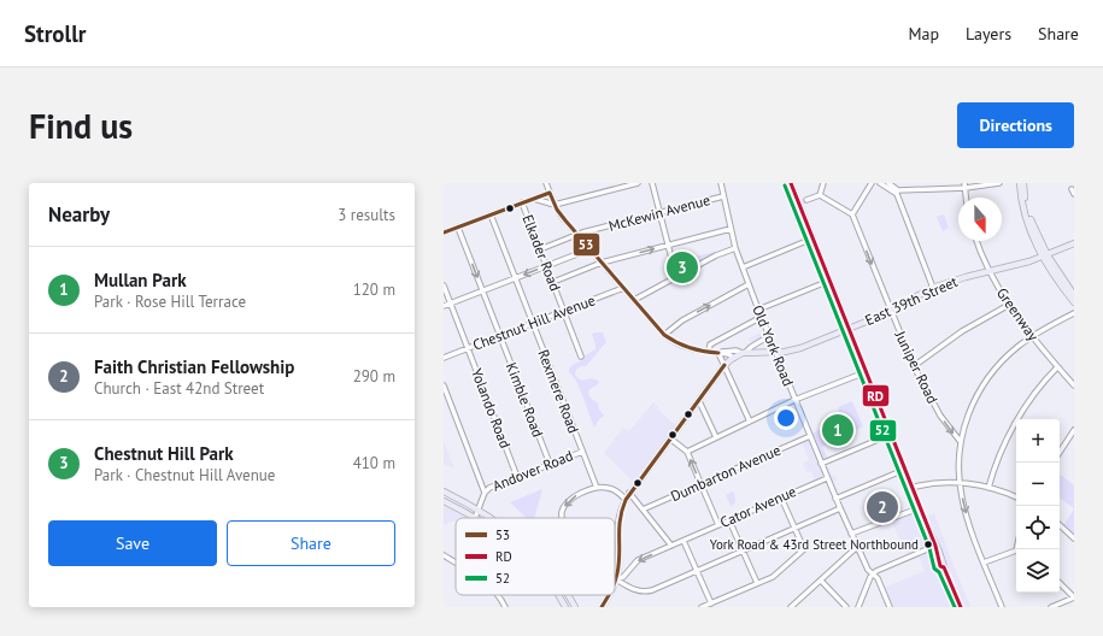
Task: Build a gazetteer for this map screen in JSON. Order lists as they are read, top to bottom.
{
  "streets": {
    "main road": ["East 39th Street"],
    "street": [
      "McKewin Avenue",
      "Elkader Road",
      "Greenway",
      "Chestnut Hill Avenue",
      "Old York Road",
      "Juniper Road",
      "Rexmere Road",
      "Kimble Road",
      "Yolando Road",
      "Andover Road",
      "Dumbarton Avenue",
      "Cator Avenue"
    ]
  },
  "crossings": [
    ["McKewin Avenue", "Elkader Road"],
    ["McKewin Avenue", "Old York Road"],
    ["Elkader Road", "Chestnut Hill Avenue"],
    ["East 39th Street", "Greenway"],
    ["East 39th Street", "Old York Road"],
    ["East 39th Street", "Juniper Road"],
    ["Chestnut Hill Avenue", "Rexmere Road"],
    ["Chestnut Hill Avenue", "Kimble Road"],
    ["Chestnut Hill Avenue", "Yolando Road"],
    ["Old York Road", "Dumbarton Avenue"],
    ["Old York Road", "Cator Avenue"],
    ["Rexmere Road", "Andover Road"],
    ["Kimble Road", "Andover Road"],
    ["Yolando Road", "Andover Road"]
  ],
  "one_way": ["Juniper Road"],
  "places": ["York Road & 43rd Street Northbound"],
  "lines": ["transit line RD", "transit line 52", "transit line 53"],
  "legend": ["53", "RD", "52"],
  "north": "bottom",
  "page": {
    "header": "Strollr",
    "nav": ["Map", "Layers", "Share"],
    "buttons": [
      "Directions",
      ["Save", "Share"]
    ],
    "title": "Find us",
    "heading": ["Nearby", "3 results"],
    "list": [
      {
        "mark": "1",
        "name": "Mullan Park",
        "note": "Park · Rose Hill Terrace",
        "value": "120 m"
      },
      {
        "mark": "2",
        "name": "Faith Christian Fellowship",
        "note": "Church · East 42nd Street",
        "value": "290 m"
      },
      {
        "mark": "3",
        "name": "Chestnut Hill Park",
        "note": "Park · Chestnut Hill Avenue",
        "value": "410 m"
      }
    ],
    "pins": ["3", "1", "2"],
    "map_buttons": ["+", "−"]
  }
}
